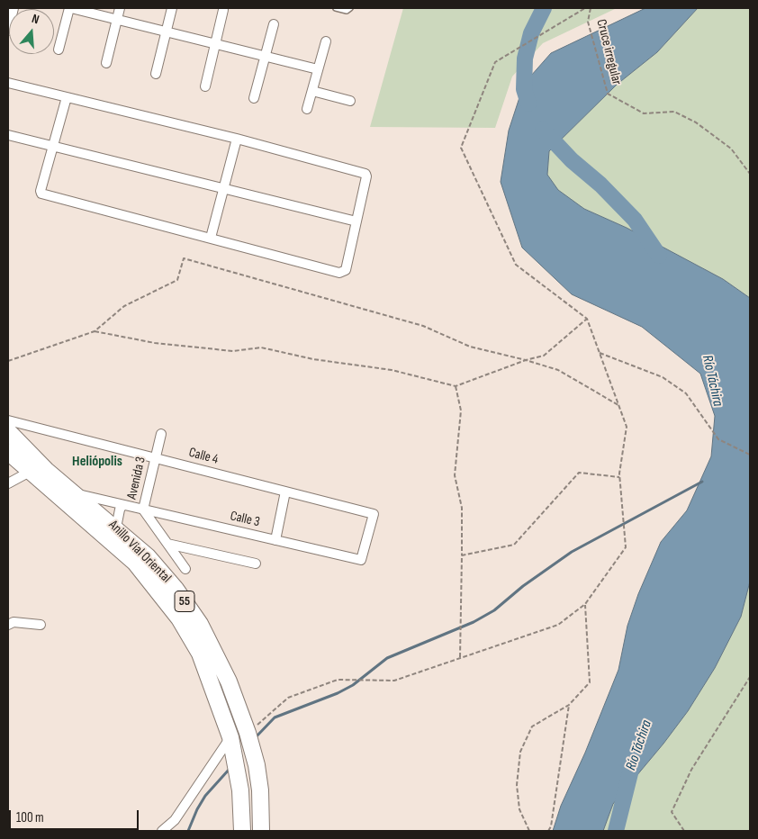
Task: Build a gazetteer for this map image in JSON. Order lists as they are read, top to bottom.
{
  "streets": {
    "highway": ["Anillo Vial Oriental", "55"],
    "street": ["Calle 4", "Avenida 3", "Calle 3"],
    "path": ["Cruce irregular"]
  },
  "crossings": [
    ["Calle 4", "Avenida 3"],
    ["Calle 4", "Calle 3"],
    ["Avenida 3", "Calle 3"],
    ["Calle 3", "Anillo Vial Oriental"]
  ],
  "districts": ["Heliópolis"],
  "water": ["Río Táchira"],
  "scale_bar": "100 m",
  "north": "top"
}
